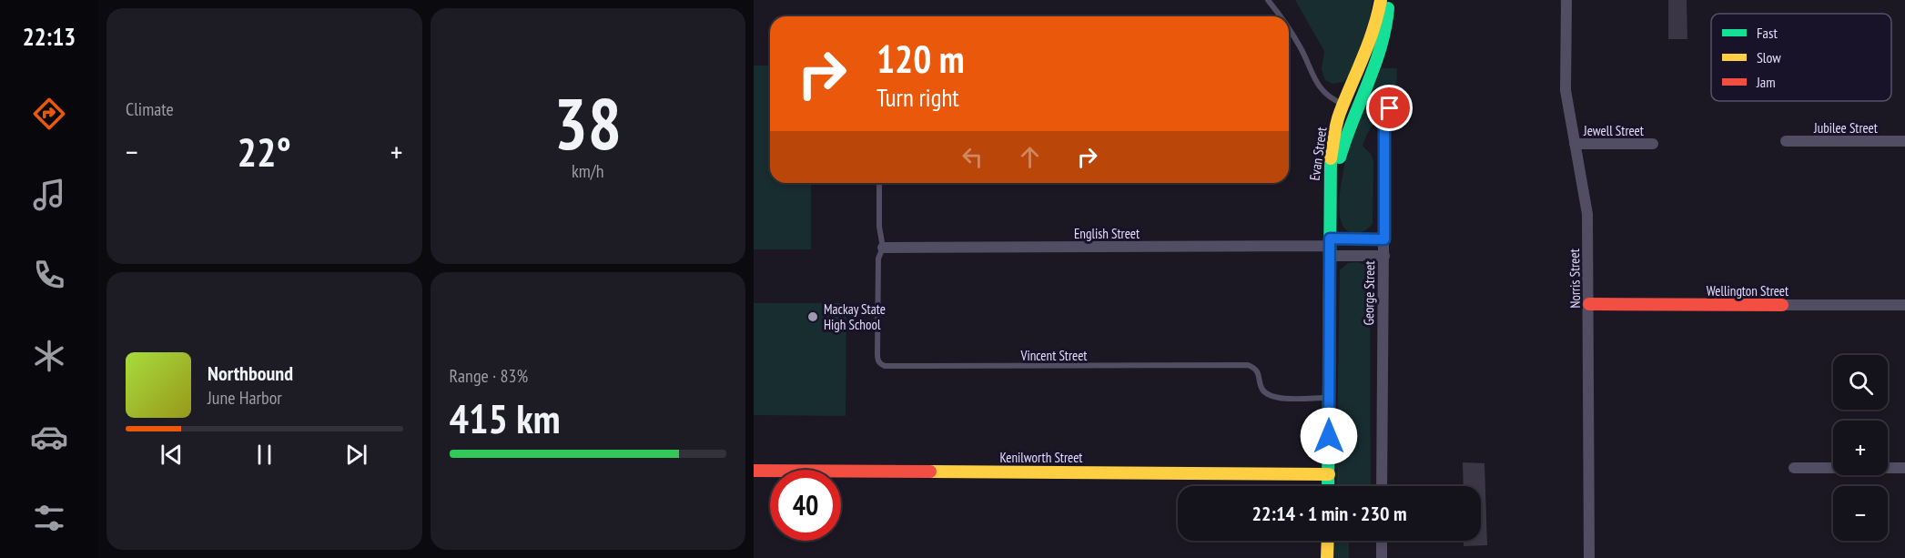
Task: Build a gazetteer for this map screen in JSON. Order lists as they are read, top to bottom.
{
  "streets": {
    "street": [
      "Jubilee Street",
      "Jewell Street",
      "Evan Street",
      "English Street",
      "Norris Street",
      "Wellington Street",
      "George Street",
      "Kenilworth Street"
    ],
    "lane": ["Vincent Street"]
  },
  "crossings": [
    ["Jewell Street", "Norris Street"],
    ["Evan Street", "English Street"],
    ["Evan Street", "Vincent Street"],
    ["Evan Street", "Kenilworth Street"],
    ["English Street", "Vincent Street"],
    ["Norris Street", "Wellington Street"]
  ],
  "places": ["Mackay State High School"],
  "legend": ["Fast", "Slow", "Jam"],
  "page": {
    "tabs": "22:13",
    "tile": [
      "Climate",
      ["38", "km/h"],
      ["Range · 83%", "415 km"]
    ],
    "turn": ["120 m", "Turn right"],
    "heat": ["−", "22°", "+"],
    "song": ["Northbound", "June Harbor"],
    "map_buttons": ["+", "−"],
    "limit": "40",
    "trip": "22:14 · 1 min · 230 m"
  }
}
